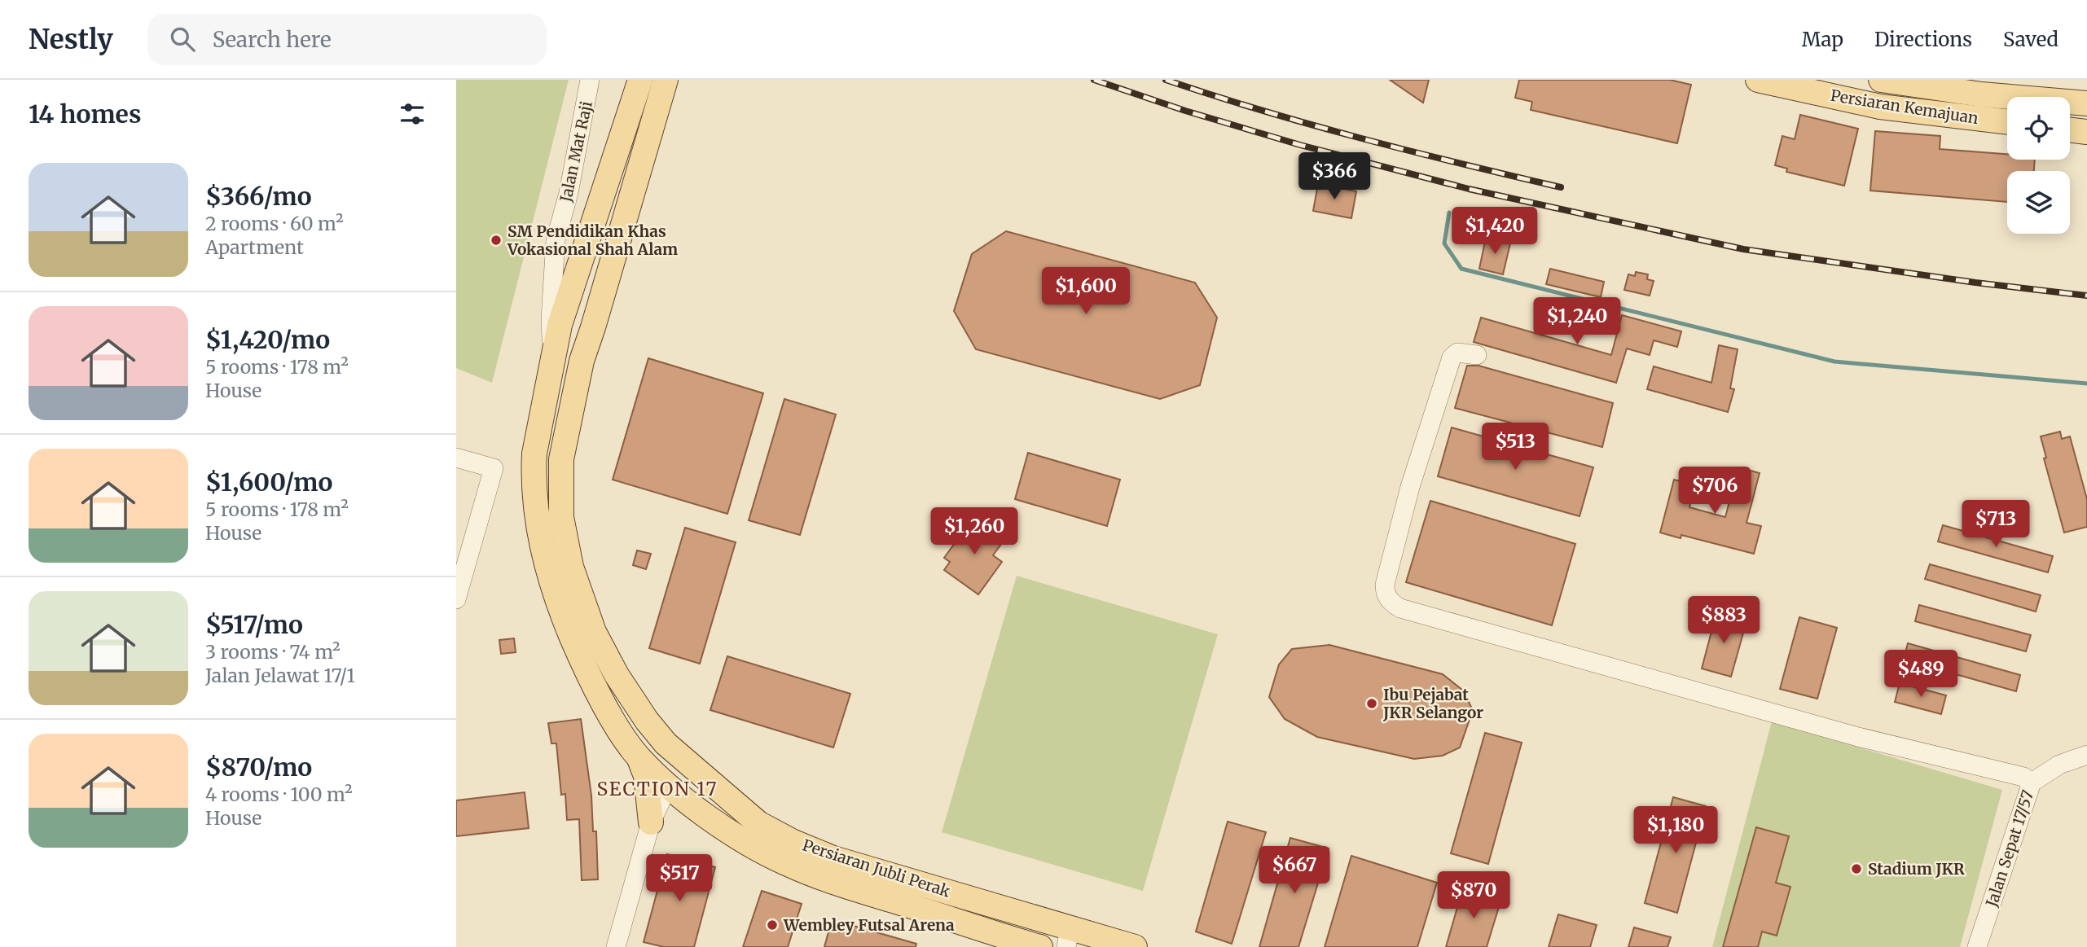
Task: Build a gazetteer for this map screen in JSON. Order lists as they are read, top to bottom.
{
  "streets": {
    "main road": ["Persiaran Kemajuan", "Persiaran Jubli Perak"],
    "street": ["Jalan Mat Raji", "Jalan Sepat 17/57"]
  },
  "crossings": [
    ["Jalan Mat Raji", "Persiaran Jubli Perak"]
  ],
  "districts": ["SECTION 17"],
  "places": [
    "SM Pendidikan Khas Vokasional Shah Alam",
    "Ibu Pejabat JKR Selangor",
    "Stadium JKR",
    "Wembley Futsal Arena"
  ],
  "page": {
    "header": "Nestly",
    "search": "Search here",
    "nav": ["Map", "Directions", "Saved"],
    "heading": "14 homes",
    "list": [
      {
        "name": "$366/mo",
        "note": "2 rooms · 60 m² · Apartment"
      },
      {
        "name": "$1,420/mo",
        "note": "5 rooms · 178 m² · House"
      },
      {
        "name": "$1,600/mo",
        "note": "5 rooms · 178 m² · House"
      },
      {
        "name": "$517/mo",
        "note": "3 rooms · 74 m² · Jalan Jelawat 17/1"
      },
      {
        "name": "$870/mo",
        "note": "4 rooms · 100 m² · House"
      }
    ],
    "price": [
      "$366",
      "$1,420",
      "$1,600",
      "$1,240",
      "$513",
      "$706",
      "$713",
      "$1,260",
      "$883",
      "$489",
      "$1,180",
      "$667",
      "$517",
      "$870"
    ]
  }
}
